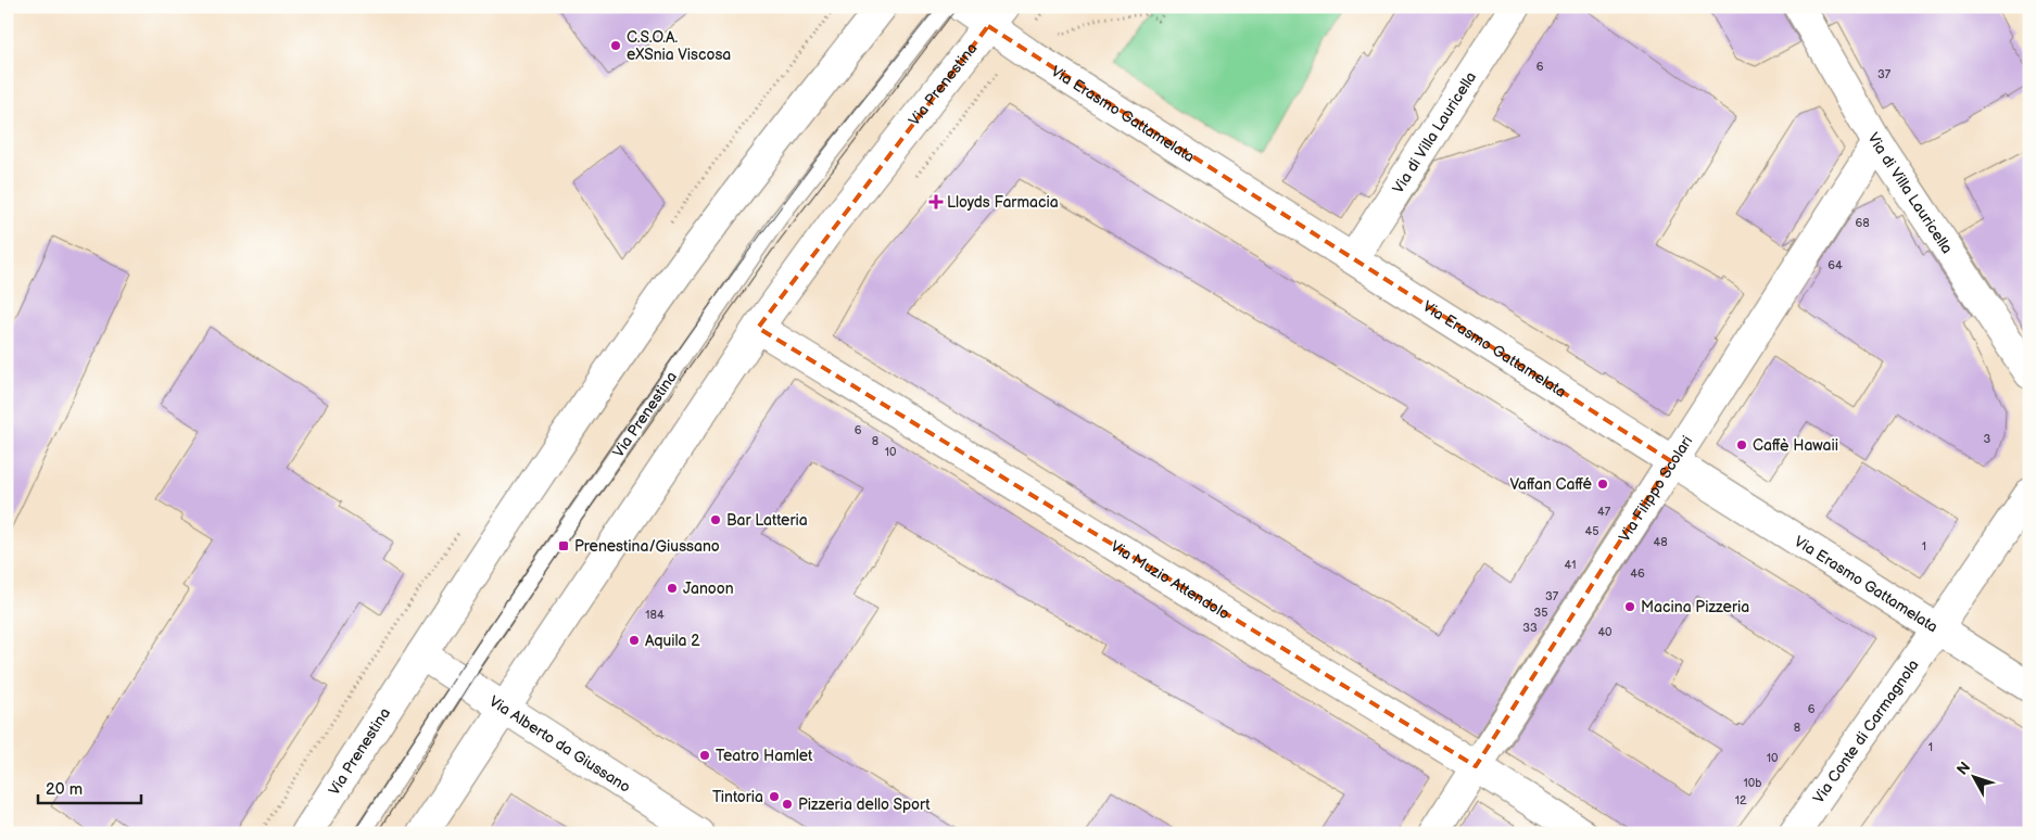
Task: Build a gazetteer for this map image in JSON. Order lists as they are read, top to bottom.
{
  "streets": {
    "street": [
      "Via Prenestina",
      "Via Erasmo Gattamelata",
      "Via di Villa Lauricella",
      "Via Filippo Scolari",
      "Via Muzio Attendolo",
      "Via Conte di Carmagnola",
      "Via Alberto da Giussano"
    ]
  },
  "crossings": [
    ["Via Prenestina", "Via Erasmo Gattamelata"],
    ["Via Prenestina", "Via Muzio Attendolo"],
    ["Via Prenestina", "Via Alberto da Giussano"],
    ["Via Erasmo Gattamelata", "Via di Villa Lauricella"],
    ["Via Erasmo Gattamelata", "Via Filippo Scolari"],
    ["Via Erasmo Gattamelata", "Via Conte di Carmagnola"],
    ["Via di Villa Lauricella", "Via Filippo Scolari"],
    ["Via Filippo Scolari", "Via Muzio Attendolo"]
  ],
  "places": {
    "other": [
      "C.S.O.A. eXSnia Viscosa",
      "Caffè Hawaii",
      "Vaffan Caffé",
      "Bar Latteria",
      "Janoon",
      "Macina Pizzeria",
      "Aquila 2",
      "Teatro Hamlet",
      "Tintoria",
      "Pizzeria dello Sport"
    ],
    "health": ["Lloyds Farmacia"],
    "transit": ["Prenestina/Giussano"]
  },
  "house_numbers": [
    "6",
    "37",
    "68",
    "64",
    "6",
    "3",
    "8",
    "10",
    "47",
    "45",
    "48",
    "1",
    "41",
    "46",
    "37",
    "35",
    "184",
    "33",
    "40",
    "6",
    "8",
    "1",
    "10",
    "10b",
    "12"
  ],
  "scale_bar": "20 m",
  "north": "top left"
}
